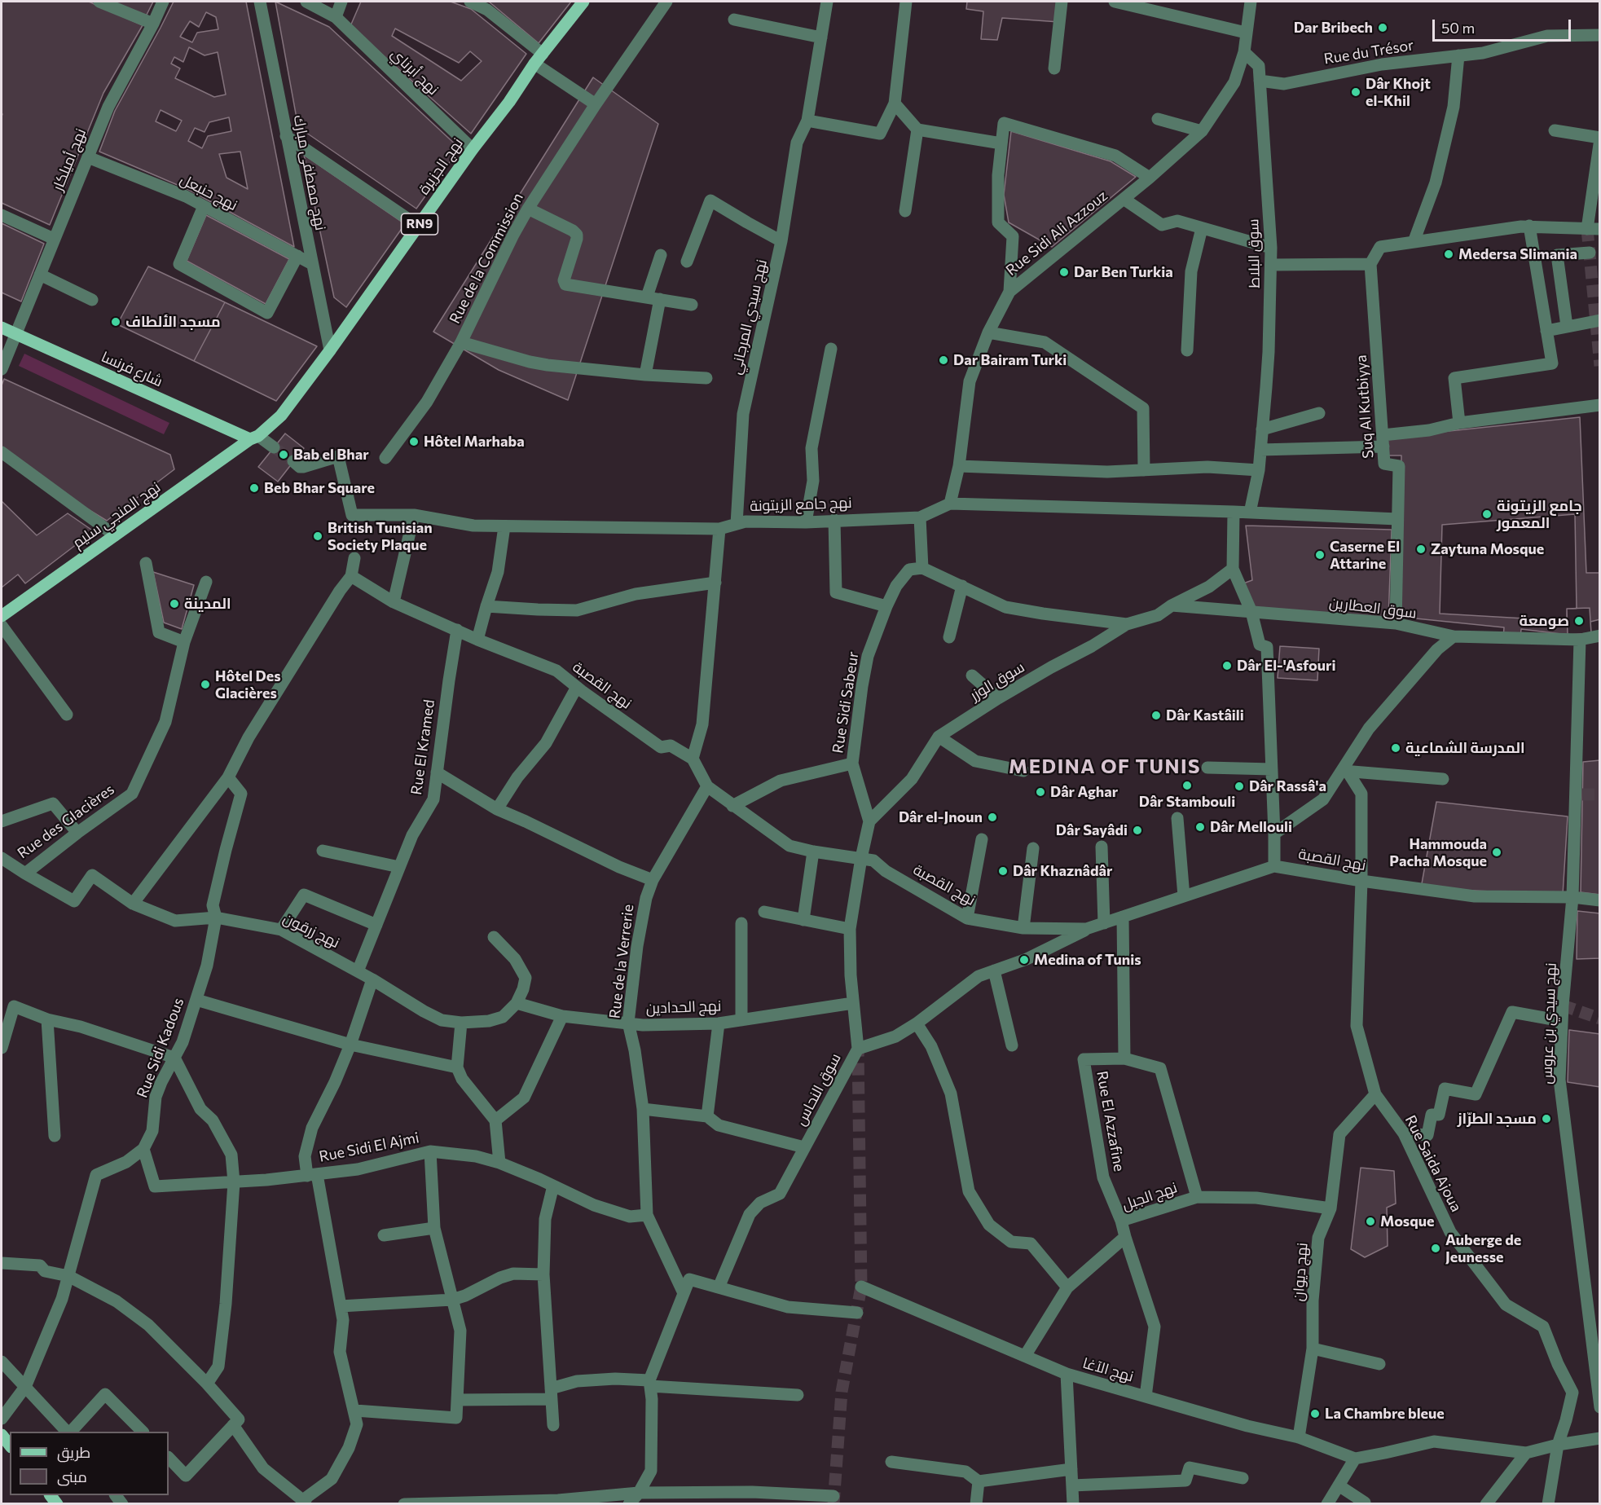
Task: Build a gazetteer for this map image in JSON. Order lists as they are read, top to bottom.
{
  "streets": {
    "main road": [
      "نهج الجزيرة",
      "RN9",
      "شارع فرنسا",
      "نهج المنجي سليم"
    ],
    "street": [
      "Rue du Trésor",
      "نهج أبرناي",
      "نهج أميلكار",
      "نهج مصطفى مبارك",
      "نهج حنبعل",
      "Rue Sidi Ali Azzouz",
      "سوق البلاط",
      "Rue de la Commission",
      "نهج سيدي المرجاني",
      "Suq Al Kutbiyya",
      "نهج جامع الزيتونة",
      "سوق العطارين",
      "سوق الوزر",
      "نهج القصبة",
      "Rue Sidi Sabeur",
      "Rue El Kramed",
      "Rue des Glacières",
      "نهج زرقون",
      "Rue de la Verrerie",
      "نهج الحدادين",
      "نهج سيدي بن عروس",
      "Rue Sidi Kadous",
      "سوق النحاس",
      "Rue El Azzafine",
      "Rue Sidi El Ajmi",
      "Rue Saida Ajoua",
      "نهج الجبل",
      "نهج ديوان",
      "نهج الآغا"
    ]
  },
  "crossings": [
    ["Rue du Trésor", "سوق البلاط"],
    ["نهج أبرناي", "نهج الجزيرة"],
    ["نهج أميلكار", "نهج حنبعل"],
    ["نهج أميلكار", "شارع فرنسا"],
    ["نهج الجزيرة", "نهج مصطفى مبارك"],
    ["نهج الجزيرة", "شارع فرنسا"],
    ["نهج الجزيرة", "نهج المنجي سليم"],
    ["نهج مصطفى مبارك", "نهج حنبعل"],
    ["Rue Sidi Ali Azzouz", "سوق البلاط"],
    ["Rue Sidi Ali Azzouz", "نهج جامع الزيتونة"],
    ["سوق البلاط", "نهج جامع الزيتونة"],
    ["نهج سيدي المرجاني", "نهج جامع الزيتونة"],
    ["شارع فرنسا", "نهج المنجي سليم"],
    ["Suq Al Kutbiyya", "نهج جامع الزيتونة"],
    ["Suq Al Kutbiyya", "سوق العطارين"],
    ["سوق العطارين", "سوق الوزر"],
    ["سوق العطارين", "نهج سيدي بن عروس"],
    ["سوق الوزر", "Rue Sidi Sabeur"],
    ["نهج القصبة", "Rue El Kramed"],
    ["نهج القصبة", "Rue de la Verrerie"],
    ["نهج القصبة", "نهج سيدي بن عروس"],
    ["نهج القصبة", "سوق النحاس"],
    ["نهج القصبة", "Rue El Azzafine"],
    ["نهج القصبة", "Rue Saida Ajoua"],
    ["Rue El Kramed", "نهج زرقون"],
    ["Rue des Glacières", "نهج زرقون"],
    ["نهج زرقون", "نهج الحدادين"],
    ["نهج زرقون", "Rue Sidi Kadous"],
    ["Rue de la Verrerie", "نهج الحدادين"],
    ["Rue de la Verrerie", "Rue Sidi El Ajmi"],
    ["Rue Sidi Kadous", "Rue Sidi El Ajmi"],
    ["Rue El Azzafine", "نهج الجبل"],
    ["Rue Saida Ajoua", "نهج ديوان"],
    ["نهج الجبل", "نهج ديوان"],
    ["نهج الجبل", "نهج الآغا"],
    ["نهج ديوان", "نهج الآغا"]
  ],
  "districts": ["MEDINA OF TUNIS"],
  "places": [
    "Dar Bribech",
    "Dâr Khojt el-Khil",
    "Medersa Slimania",
    "Dar Ben Turkia",
    "مسجد الألطاف",
    "Dar Bairam Turki",
    "Hôtel Marhaba",
    "Bab el Bhar",
    "Beb Bhar Square",
    "جامع الزيتونة المعمور",
    "British Tunisian Society Plaque",
    "Zaytuna Mosque",
    "Caserne El Attarine",
    "المدينة",
    "صومعة",
    "Dâr El-'Asfouri",
    "Hôtel Des Glacières",
    "Dâr Kastâili",
    "المدرسة الشماعية",
    "Dâr Stambouli",
    "Dâr Rassâ'a",
    "Dâr Aghar",
    "Dâr el-Jnoun",
    "Dâr Mellouli",
    "Dâr Sayâdi",
    "Hammouda Pacha Mosque",
    "Dâr Khaznâdâr",
    "Medina of Tunis",
    "مسجد الطرّاز",
    "Mosque",
    "Auberge de Jeunesse",
    "La Chambre bleue"
  ],
  "legend": ["طريق", "مبنى"],
  "scale_bar": "50 m"
}
